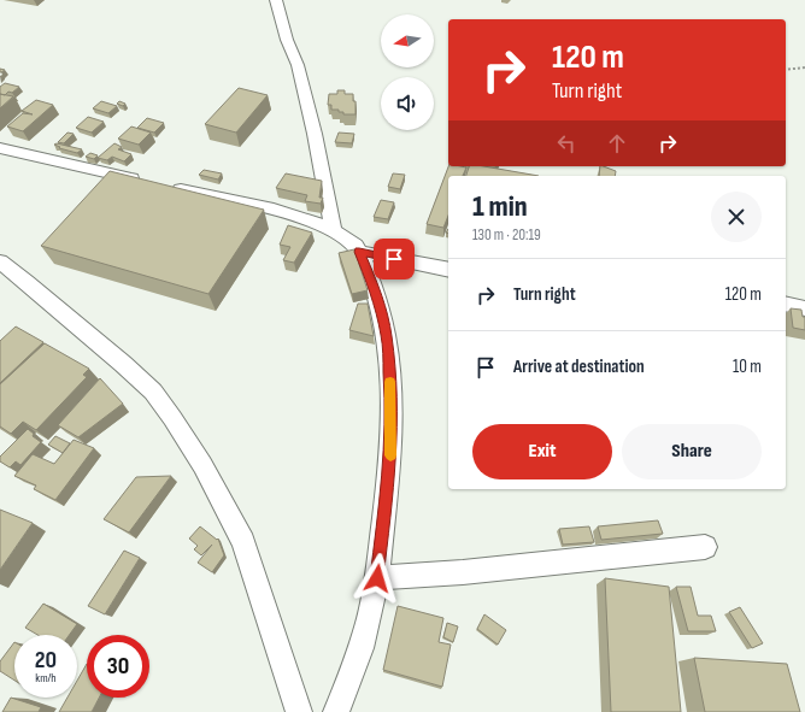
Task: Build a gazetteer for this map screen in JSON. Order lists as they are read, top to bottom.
{
  "north": "left",
  "page": {
    "turn": ["120 m", "Turn right"],
    "heading": ["1 min", "130 m · 20:19"],
    "list": [
      {
        "name": "Turn right",
        "value": "120 m"
      },
      {
        "name": "Arrive at destination",
        "value": "10 m"
      }
    ],
    "buttons": ["Exit", "Share"],
    "speed": "20 km/h",
    "limit": "30"
  }
}
